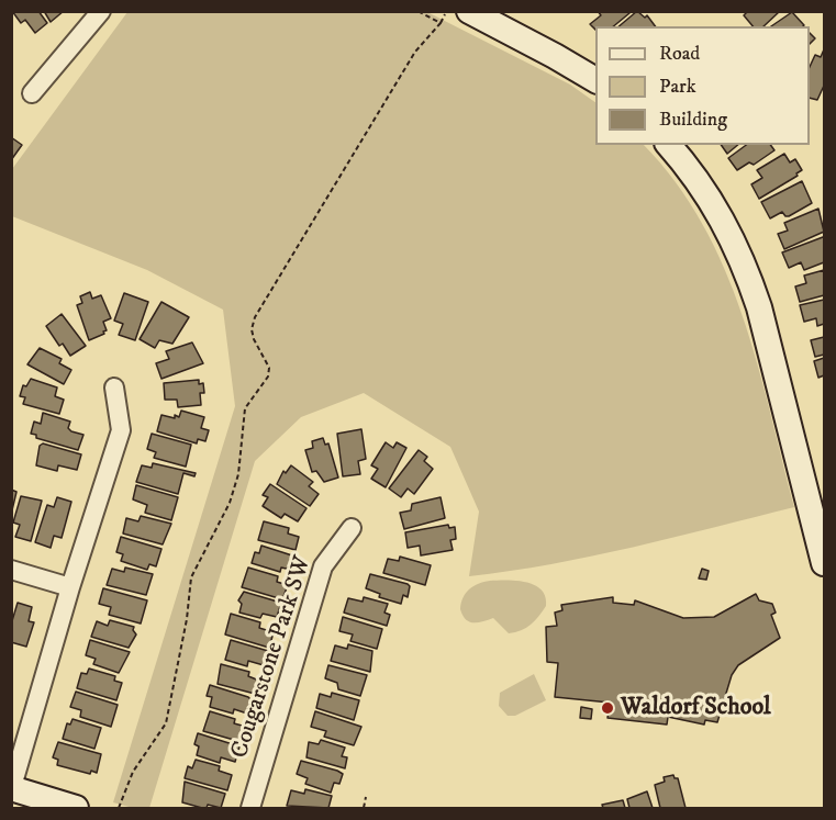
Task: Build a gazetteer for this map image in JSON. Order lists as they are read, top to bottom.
{
  "streets": {
    "street": ["Cougarstone Park SW"]
  },
  "places": ["Waldorf School"],
  "legend": ["Road", "Park", "Building"]
}
